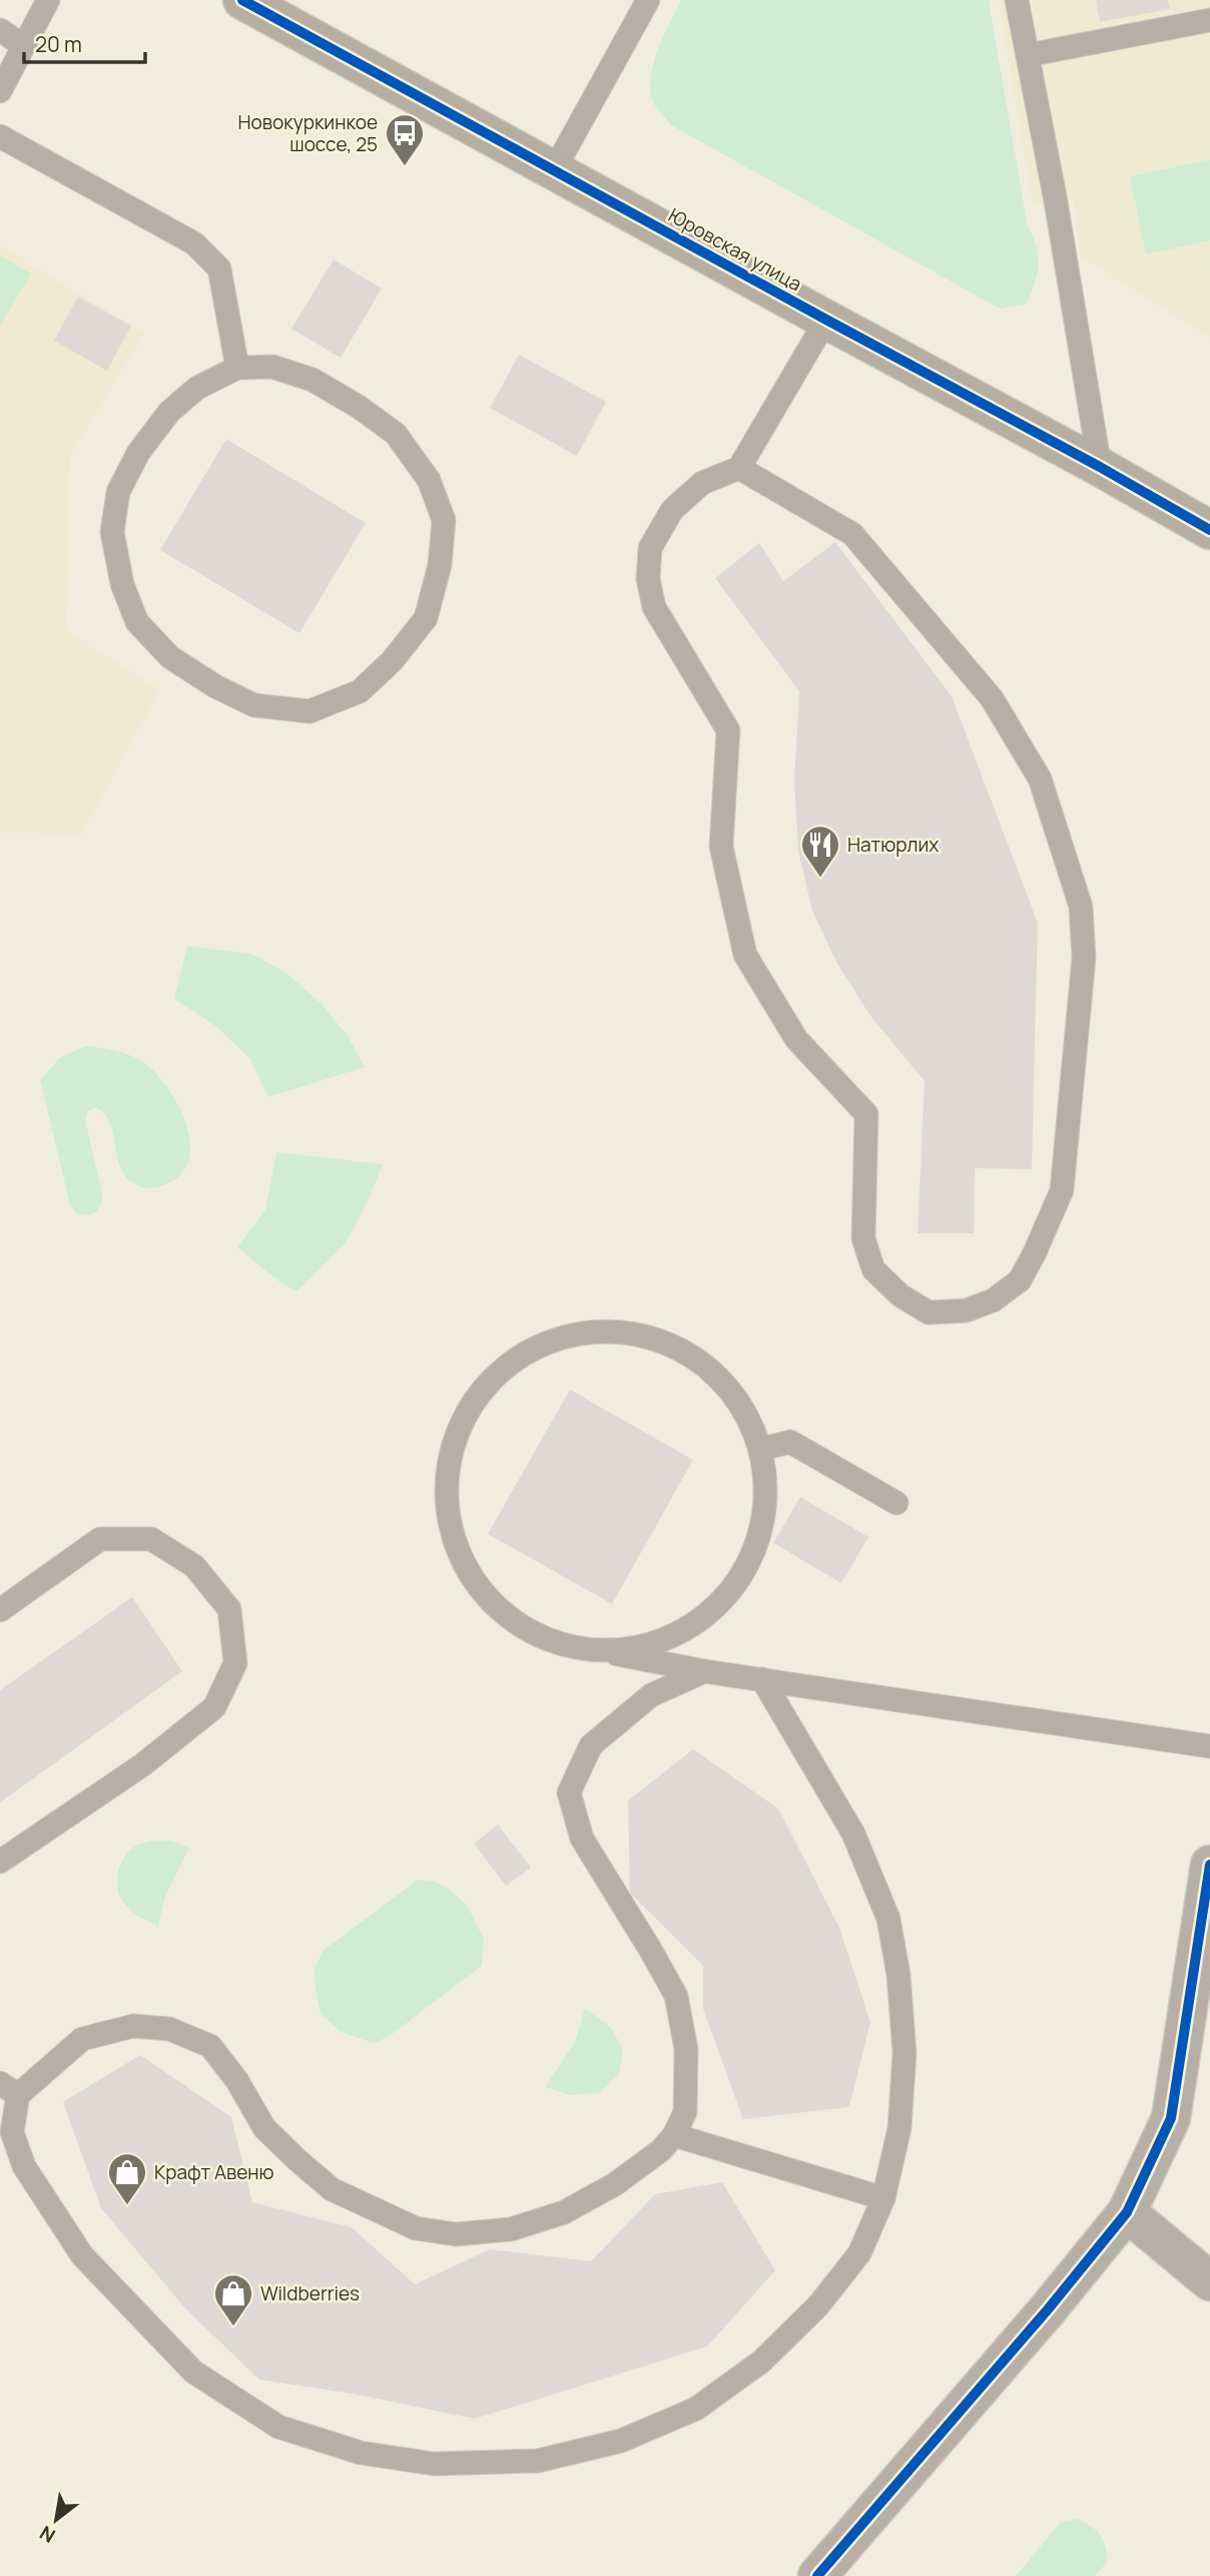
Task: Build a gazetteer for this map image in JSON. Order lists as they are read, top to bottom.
{
  "streets": {
    "street": ["Юровская улица"]
  },
  "places": {
    "bus stop": ["Новокуркинкое шоссе, 25"],
    "restaurant": ["Натюрлих"],
    "shop": ["Крафт Авеню", "Wildberries"]
  },
  "scale_bar": "20 m",
  "north": "bottom left"
}
